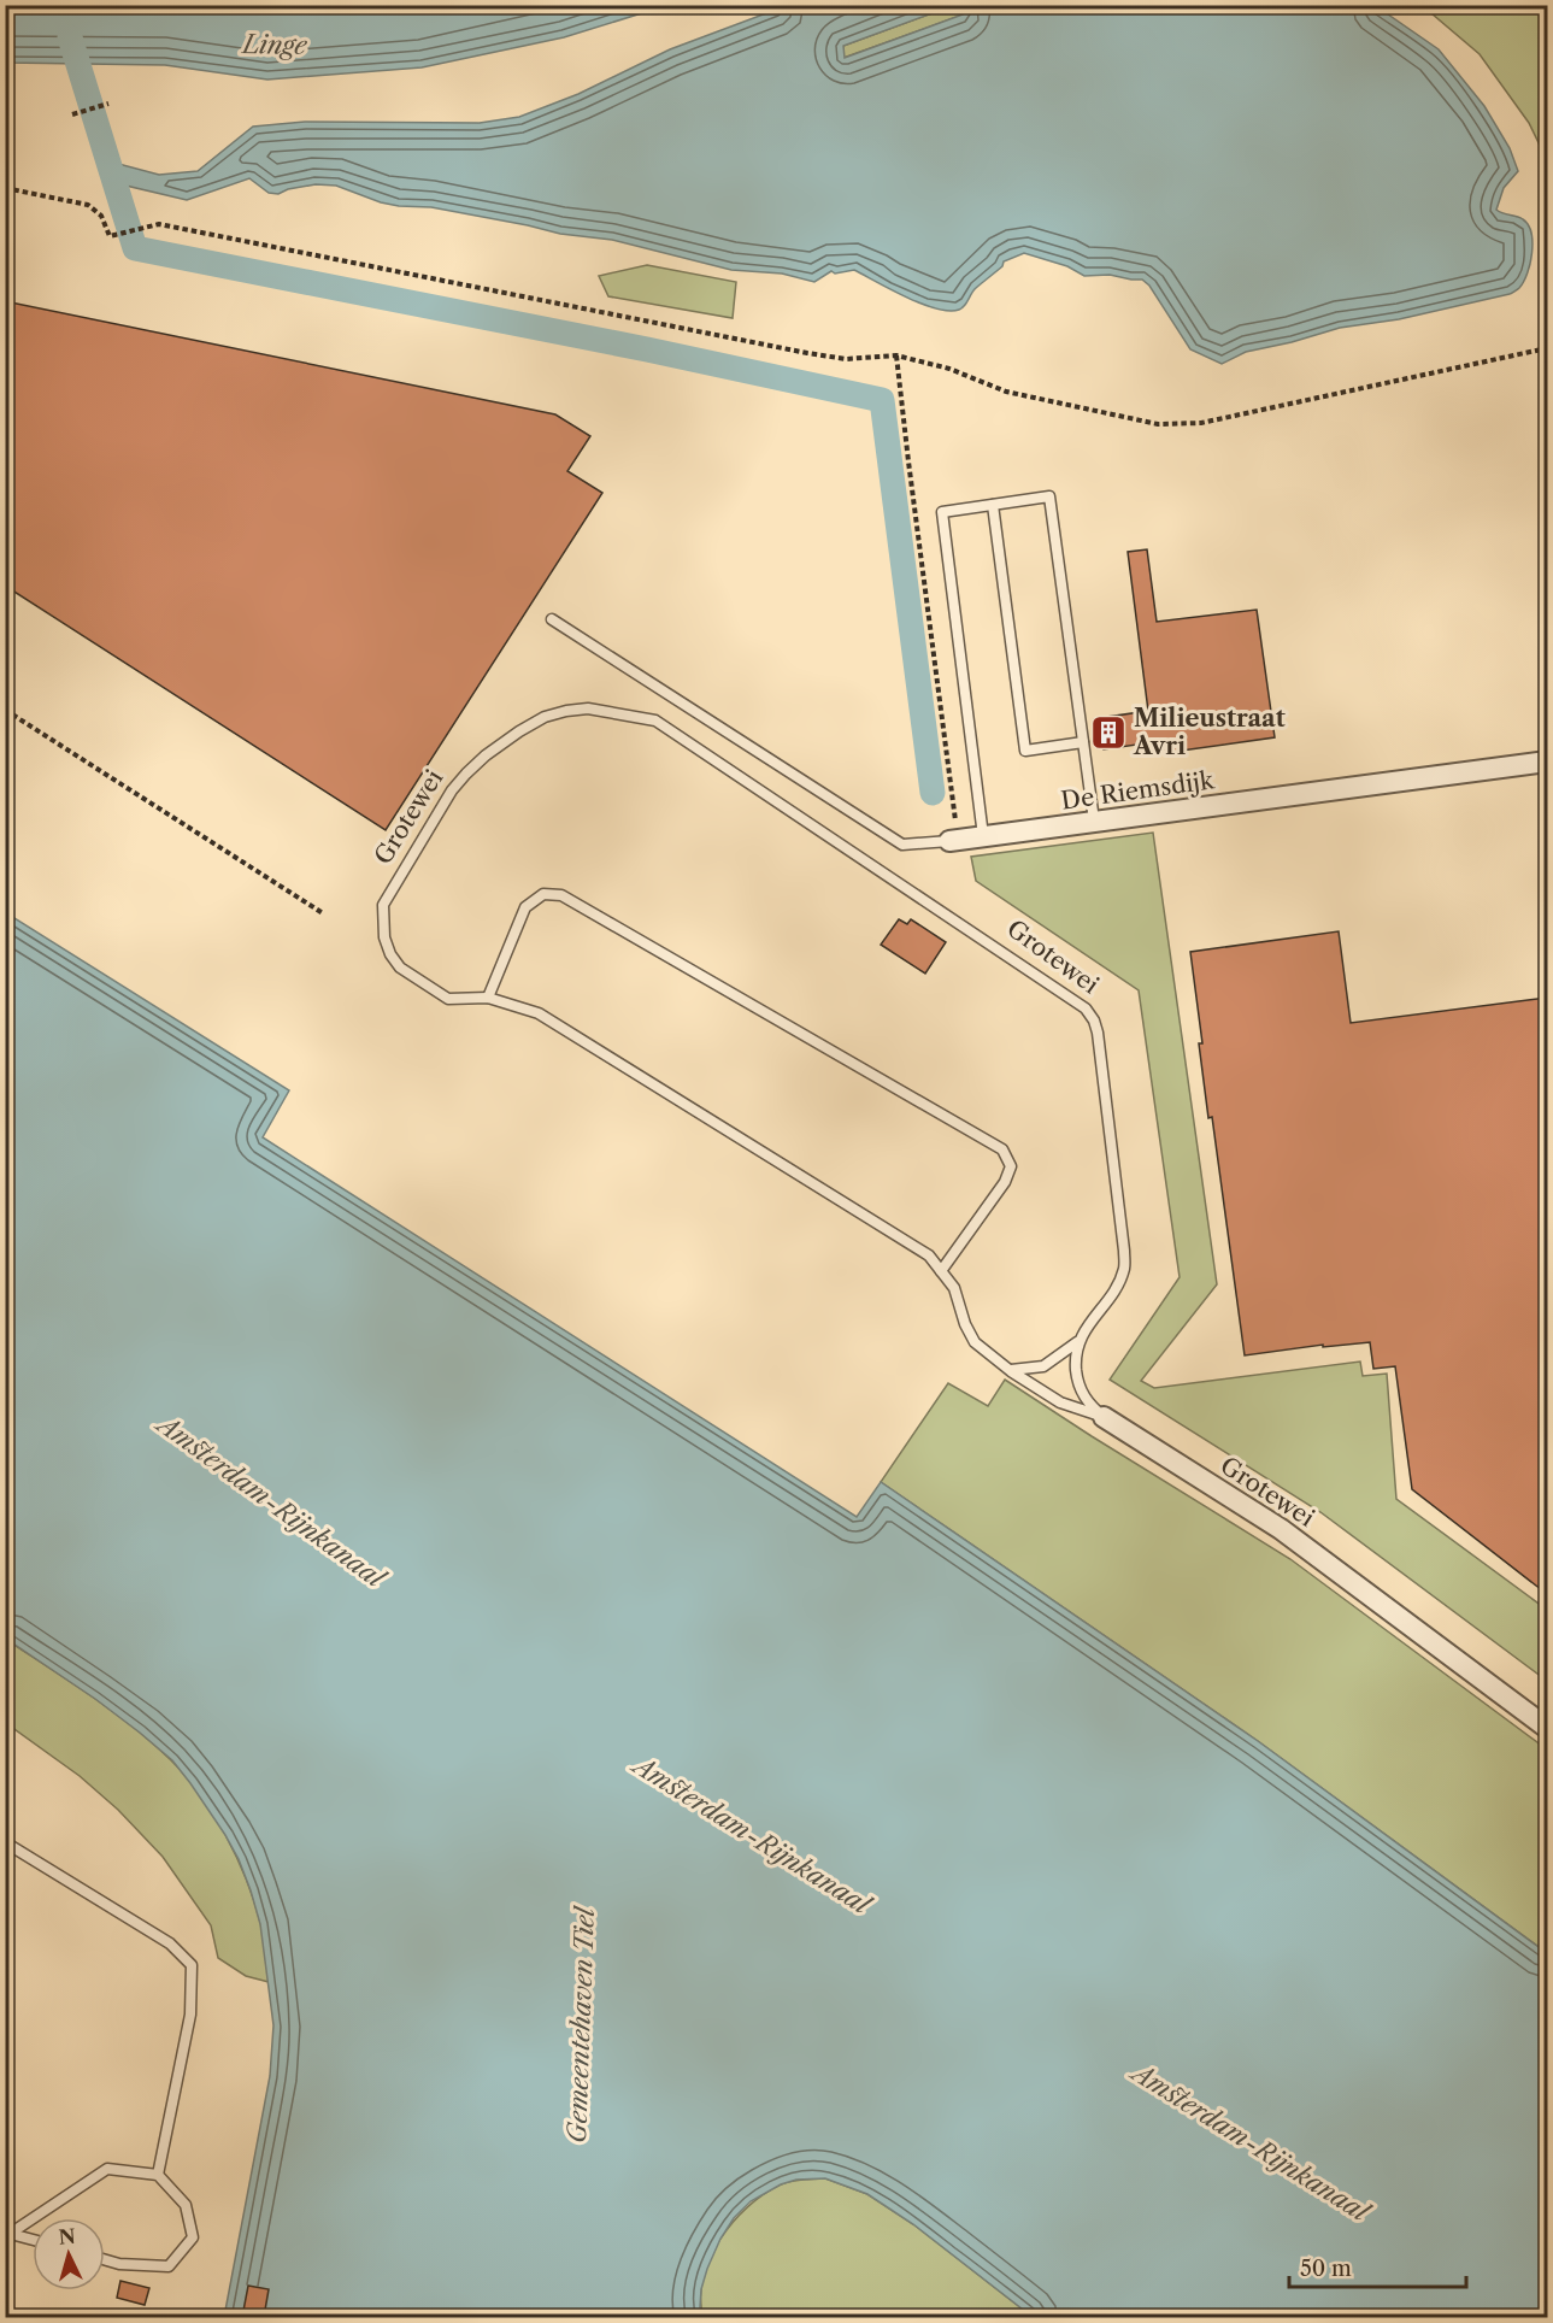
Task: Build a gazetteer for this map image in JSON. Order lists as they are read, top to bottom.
{
  "streets": {
    "street": ["De Riemsdijk", "Grotewei"]
  },
  "water": ["Linge", "Amsterdam-Rijnkanaal", "Gemeentehaven Tiel"],
  "places": {
    "building": ["Milieustraat Avri"]
  },
  "scale_bar": "50 m",
  "north": "top"
}
